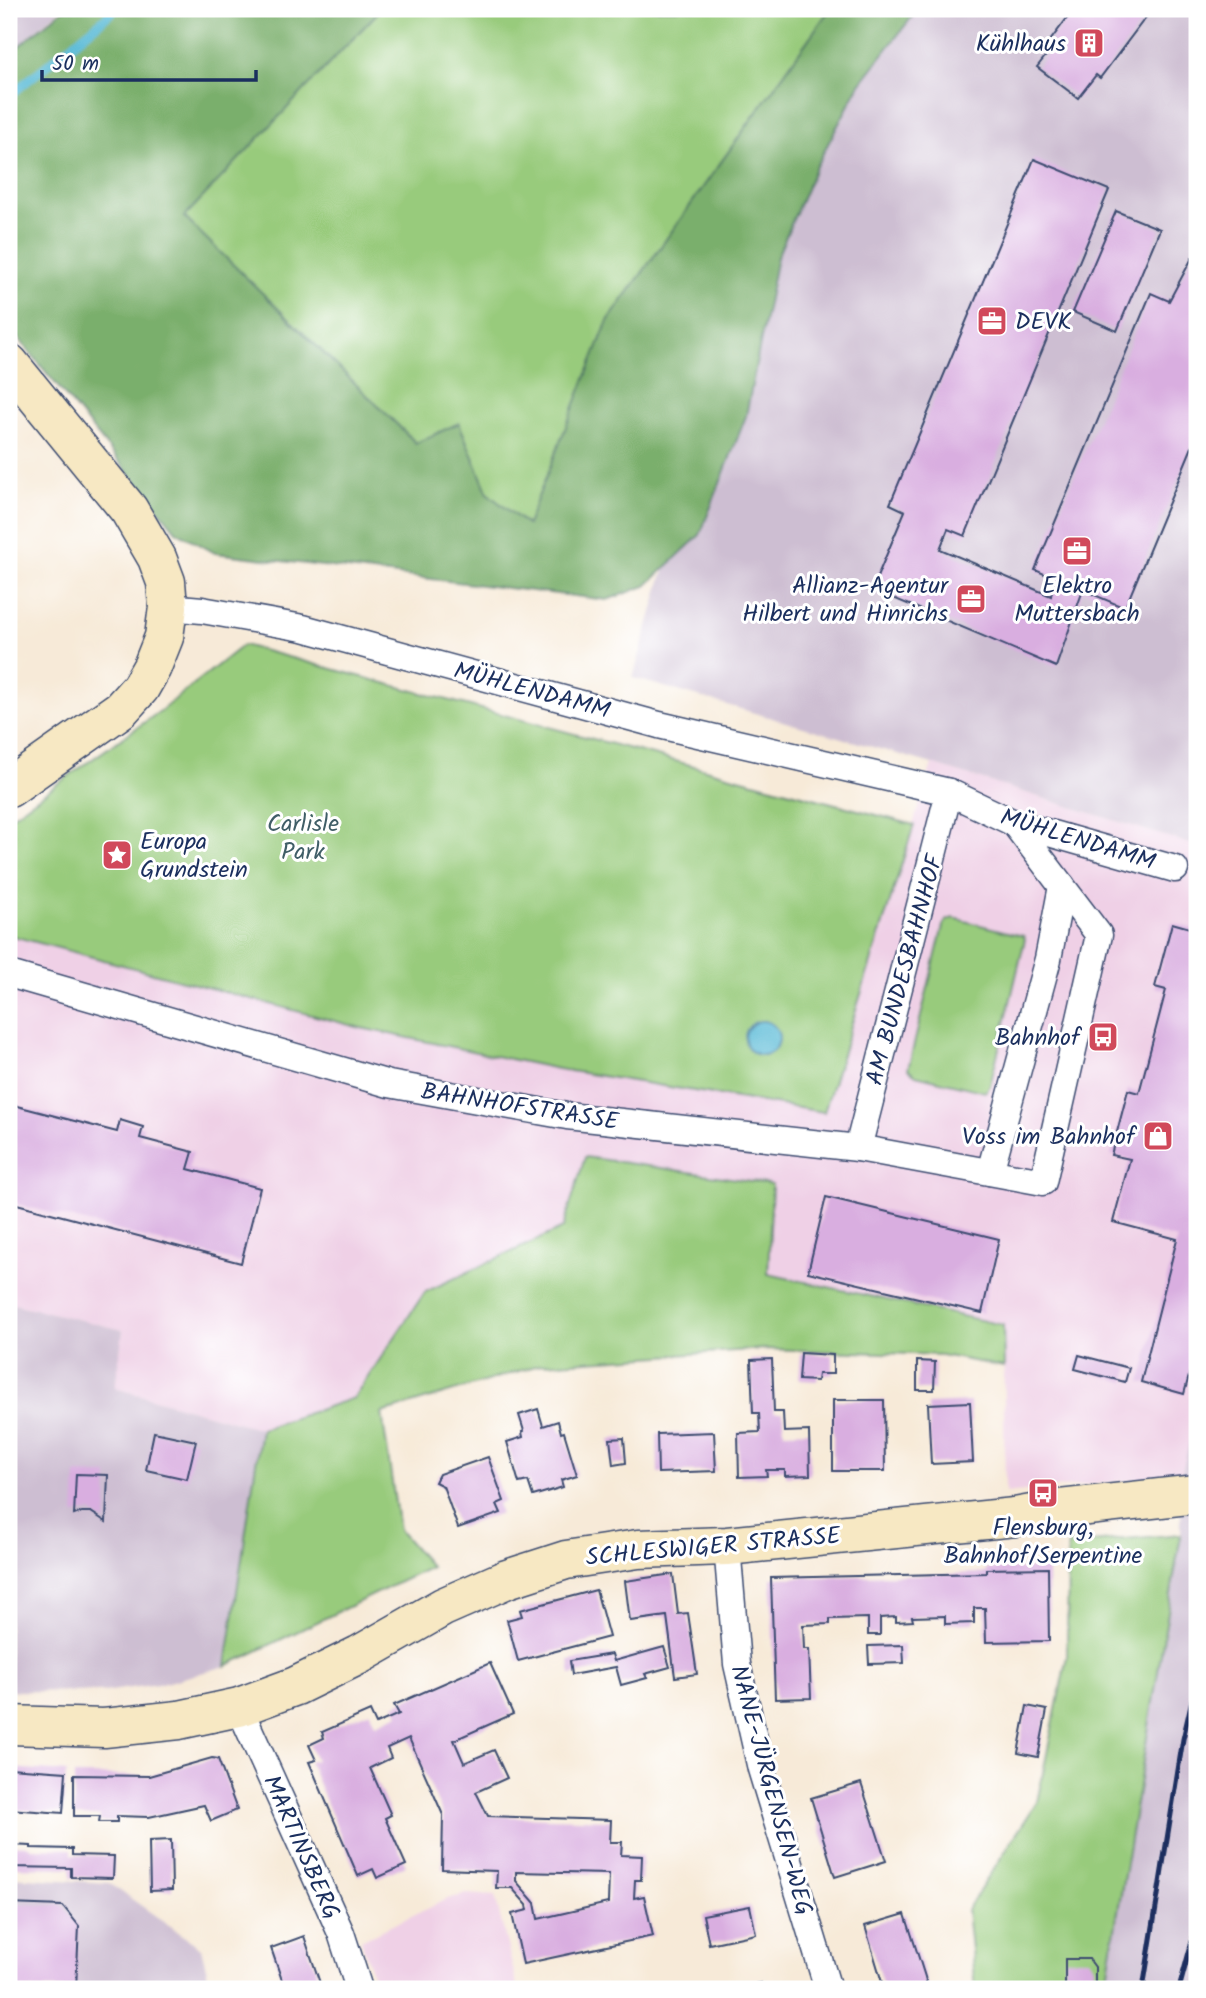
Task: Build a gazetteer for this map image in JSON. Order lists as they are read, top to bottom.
{
  "streets": {
    "main road": ["SCHLESWIGER STRASSE"],
    "street": [
      "MÜHLENDAMM",
      "AM BUNDESBAHNHOF",
      "BAHNHOFSTRASSE",
      "NANE-JÜRGENSEN-WEG",
      "MARTINSBERG"
    ]
  },
  "crossings": [
    ["MÜHLENDAMM", "AM BUNDESBAHNHOF"],
    ["AM BUNDESBAHNHOF", "BAHNHOFSTRASSE"],
    ["SCHLESWIGER STRASSE", "NANE-JÜRGENSEN-WEG"],
    ["SCHLESWIGER STRASSE", "MARTINSBERG"]
  ],
  "parks": ["Carlisle Park"],
  "places": {
    "building": ["Kühlhaus"],
    "office": ["DEVK", "Elektro Muttersbach", "Allianz-Agentur Hilbert und Hinrichs"],
    "place": ["Europa Grundstein"],
    "bus stop": ["Bahnhof", "Flensburg, Bahnhof/Serpentine"],
    "shop": ["Voss im Bahnhof"]
  },
  "scale_bar": "50 m"
}
